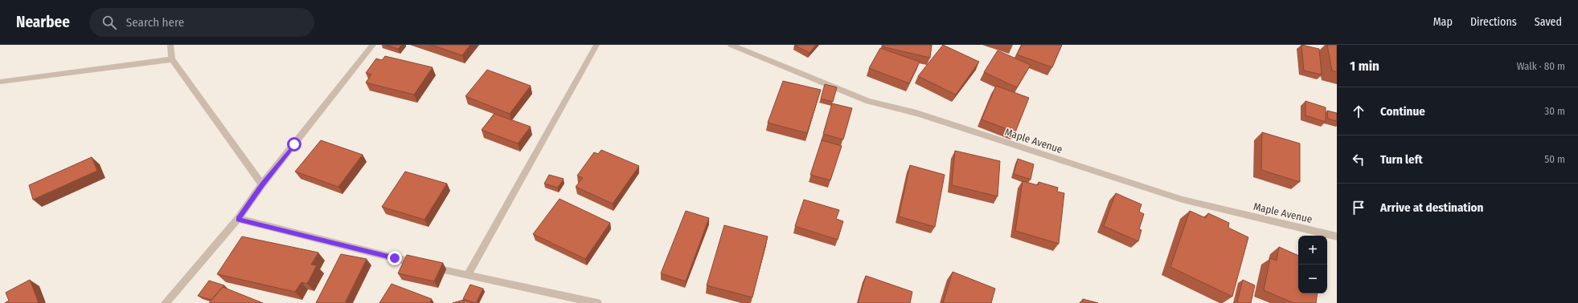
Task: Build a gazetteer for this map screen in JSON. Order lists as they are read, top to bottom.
{
  "streets": {
    "street": ["Maple Avenue"]
  },
  "page": {
    "header": "Nearbee",
    "search": "Search here",
    "nav": ["Map", "Directions", "Saved"],
    "heading": ["1 min", "Walk · 80 m"],
    "list": [
      ["Continue", "30 m"],
      ["Turn left", "50 m"],
      "Arrive at destination"
    ],
    "map_buttons": ["+", "−"]
  }
}
